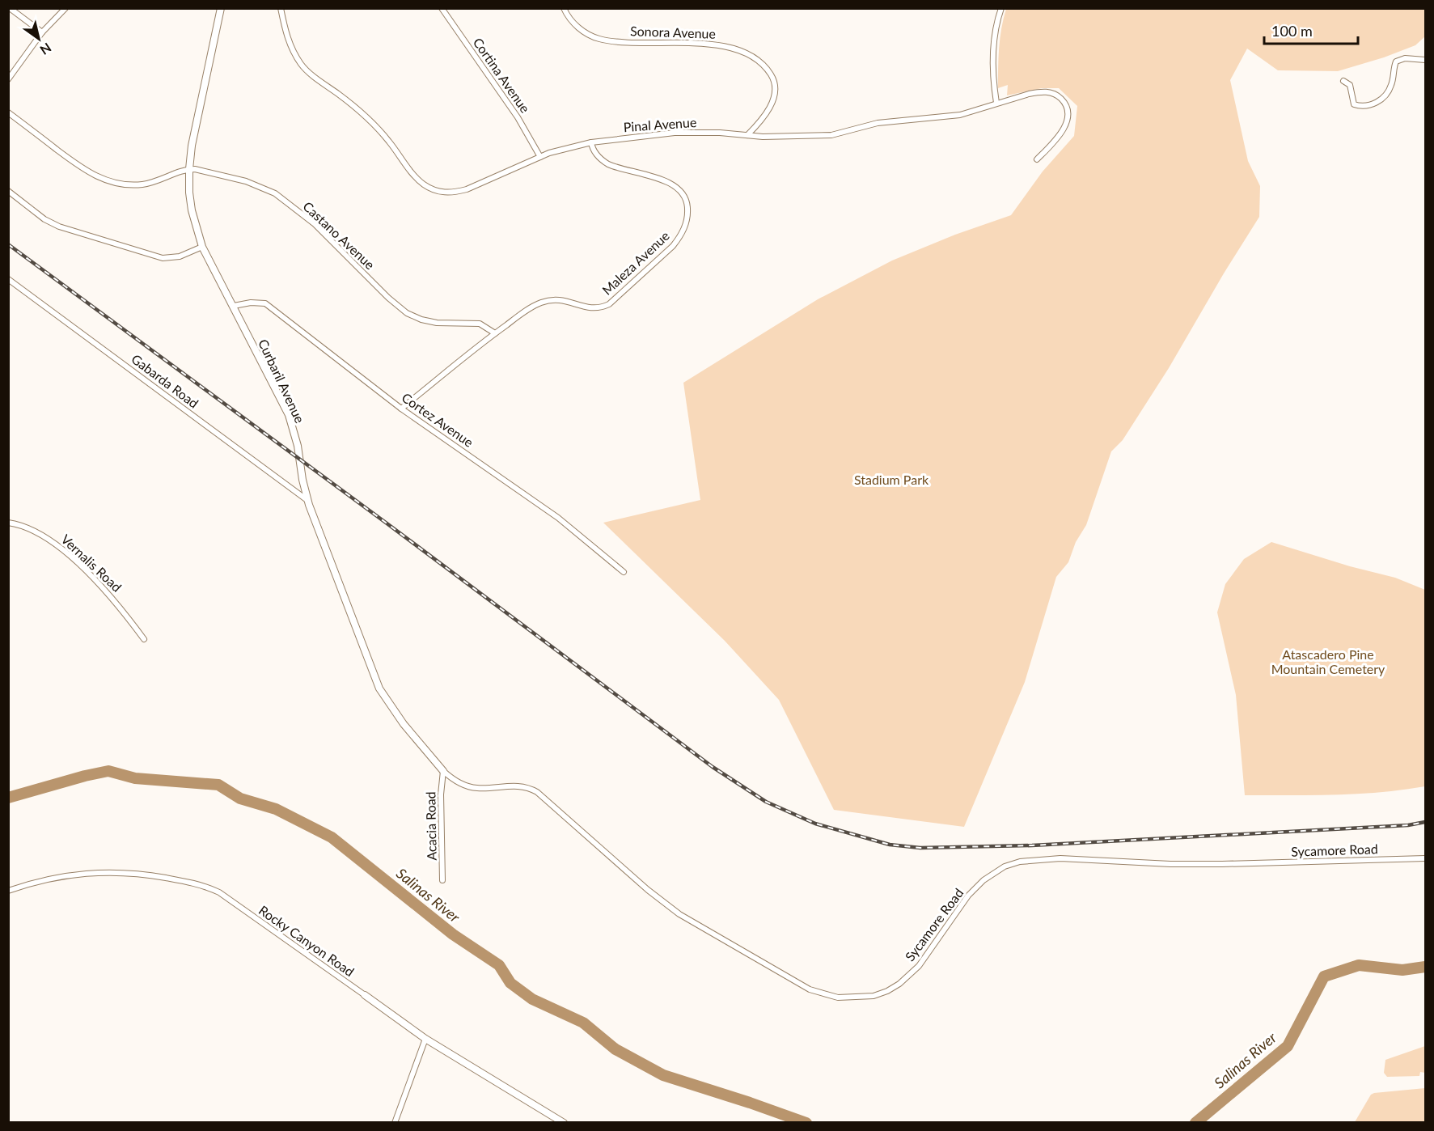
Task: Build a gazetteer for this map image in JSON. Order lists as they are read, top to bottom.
{
  "streets": {
    "street": [
      "Sonora Avenue",
      "Cortina Avenue",
      "Pinal Avenue",
      "Castano Avenue",
      "Maleza Avenue",
      "Gabarda Road",
      "Curbaril Avenue",
      "Cortez Avenue",
      "Vernalis Road",
      "Acacia Road",
      "Sycamore Road",
      "Rocky Canyon Road"
    ]
  },
  "crossings": [
    ["Sonora Avenue", "Pinal Avenue"],
    ["Cortina Avenue", "Pinal Avenue"],
    ["Pinal Avenue", "Maleza Avenue"],
    ["Castano Avenue", "Maleza Avenue"],
    ["Castano Avenue", "Curbaril Avenue"],
    ["Maleza Avenue", "Cortez Avenue"],
    ["Gabarda Road", "Curbaril Avenue"],
    ["Curbaril Avenue", "Cortez Avenue"],
    ["Curbaril Avenue", "Acacia Road"],
    ["Curbaril Avenue", "Sycamore Road"],
    ["Acacia Road", "Sycamore Road"]
  ],
  "water": ["Salinas River"],
  "parks": ["Stadium Park", "Atascadero Pine Mountain Cemetery"],
  "scale_bar": "100 m",
  "north": "bottom right"
}
